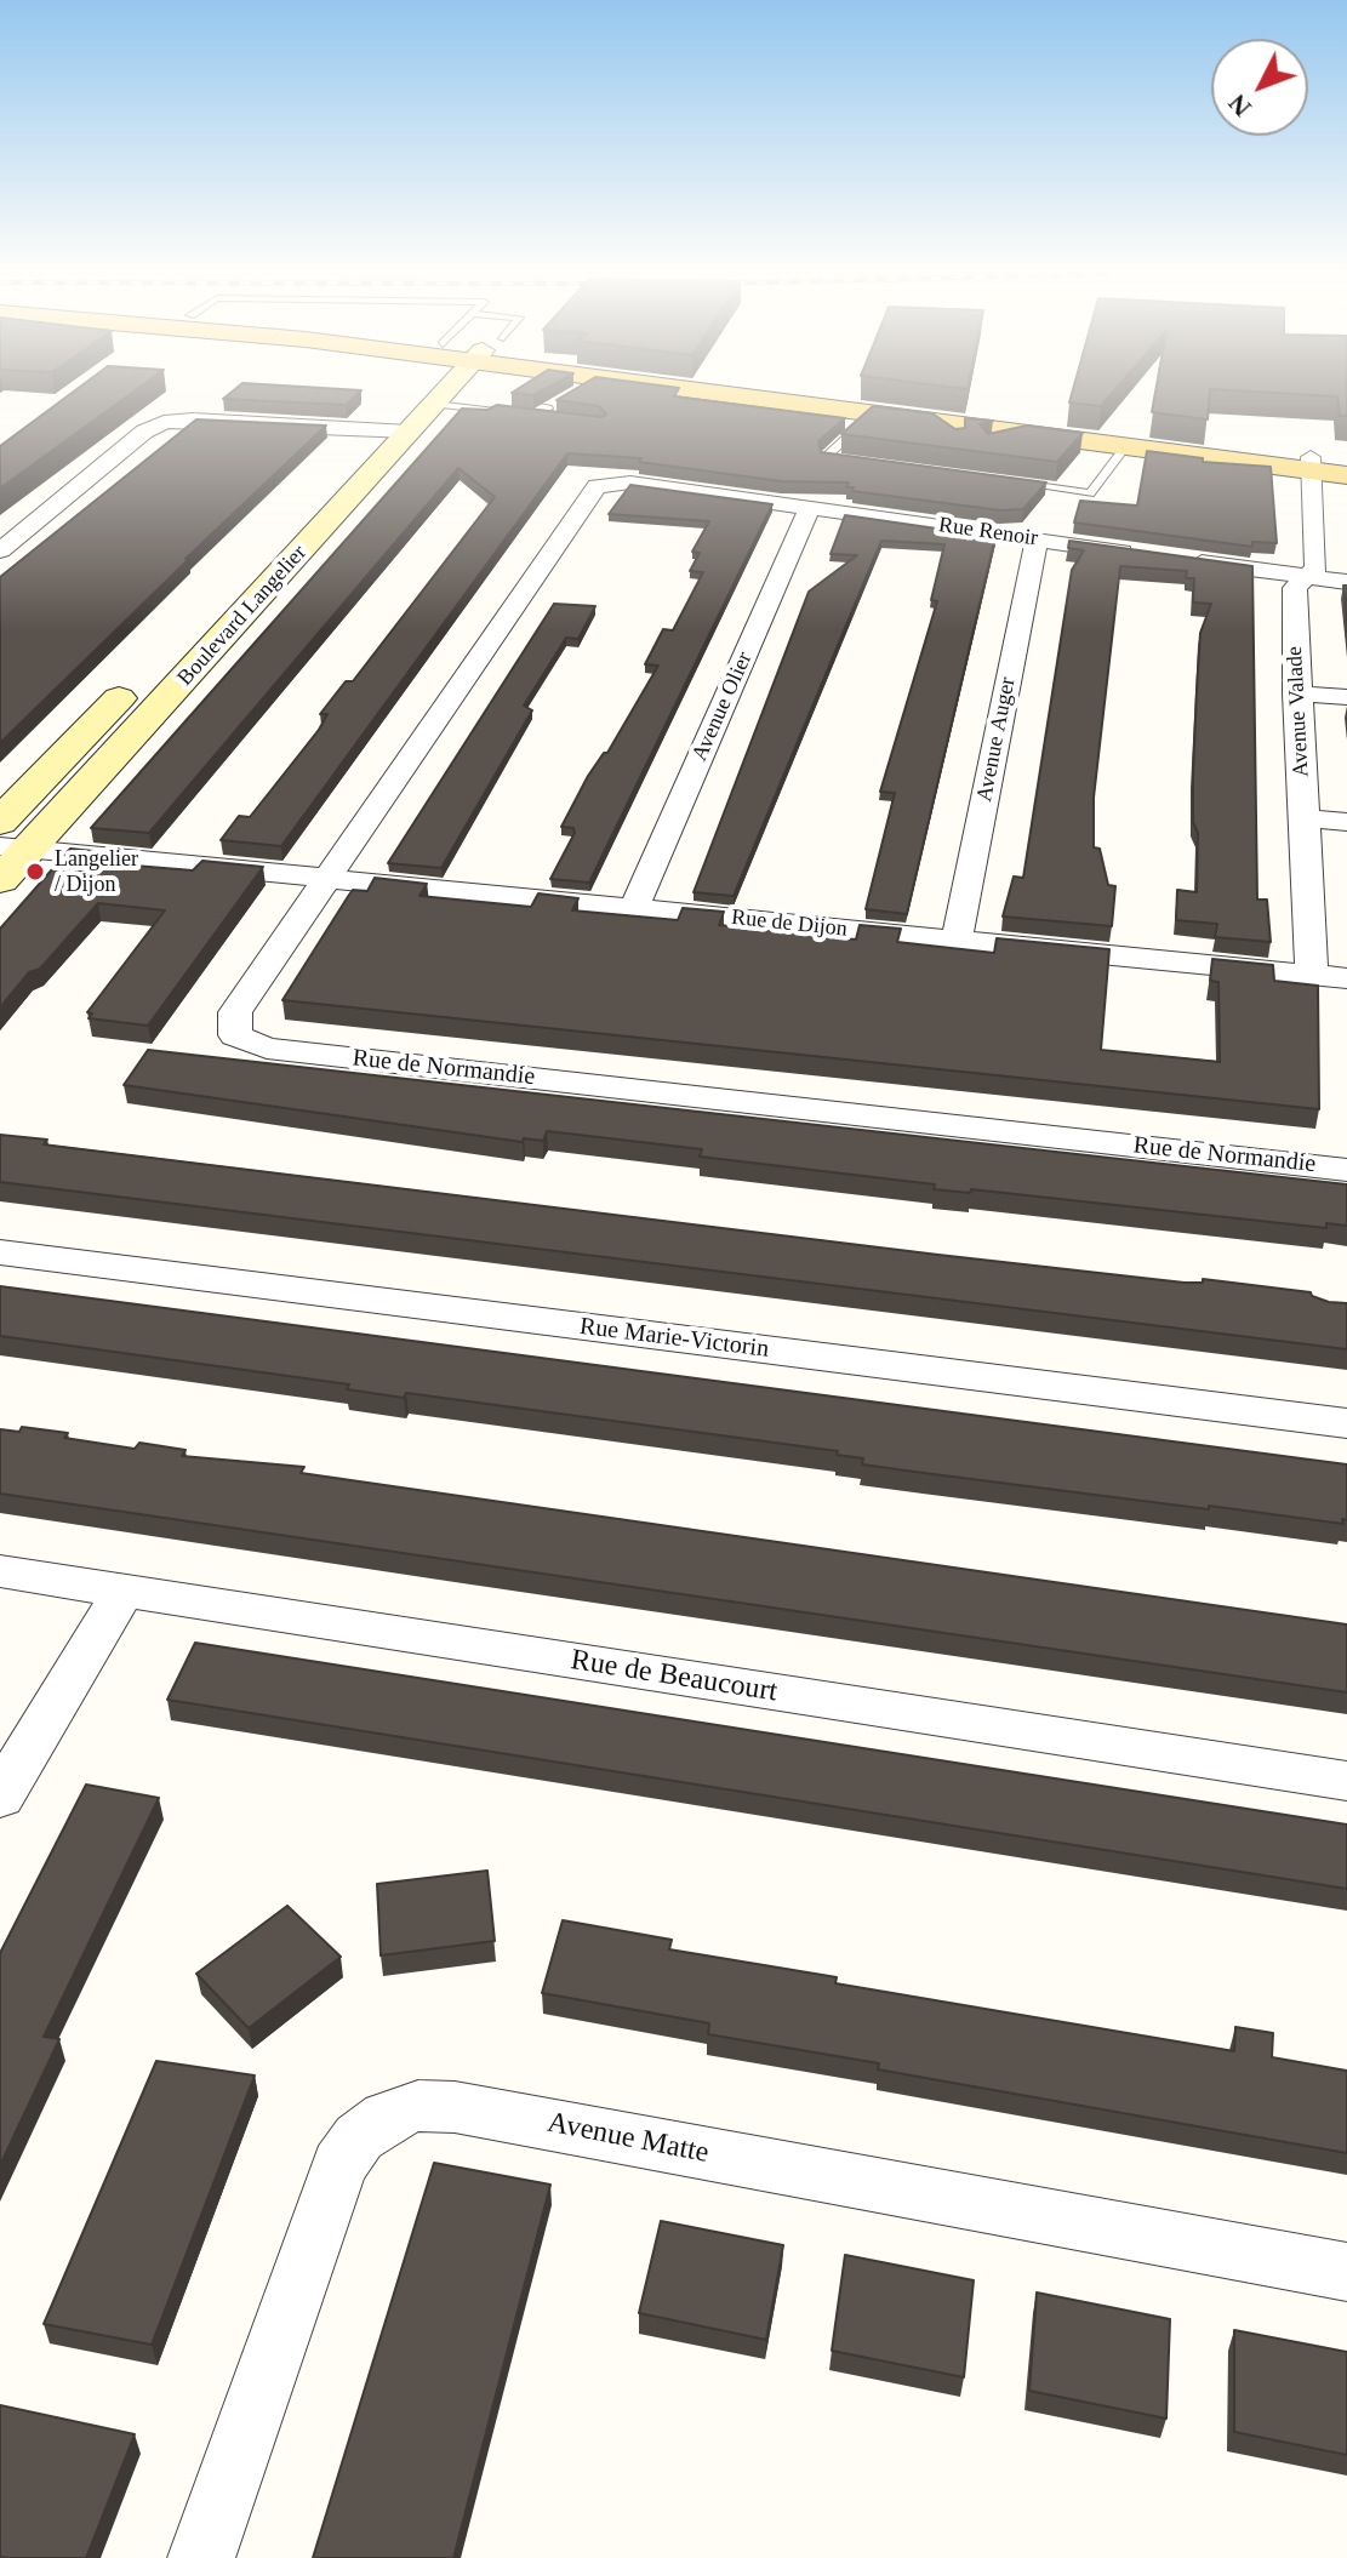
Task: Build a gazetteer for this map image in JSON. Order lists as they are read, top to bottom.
{
  "streets": {
    "main road": ["Boulevard Langelier"],
    "street": [
      "Rue Renoir",
      "Avenue Olier",
      "Avenue Valade",
      "Avenue Auger",
      "Rue de Dijon",
      "Rue de Normandie",
      "Rue Marie-Victorin",
      "Rue de Beaucourt",
      "Avenue Matte"
    ]
  },
  "crossings": [
    ["Rue Renoir", "Avenue Olier"],
    ["Rue Renoir", "Avenue Valade"],
    ["Rue Renoir", "Avenue Auger"],
    ["Rue Renoir", "Rue de Normandie"],
    ["Boulevard Langelier", "Rue de Dijon"],
    ["Avenue Olier", "Rue de Dijon"],
    ["Avenue Valade", "Rue de Dijon"],
    ["Avenue Auger", "Rue de Dijon"],
    ["Rue de Dijon", "Rue de Normandie"]
  ],
  "places": ["Langelier / Dijon"],
  "north": "bottom left"
}
